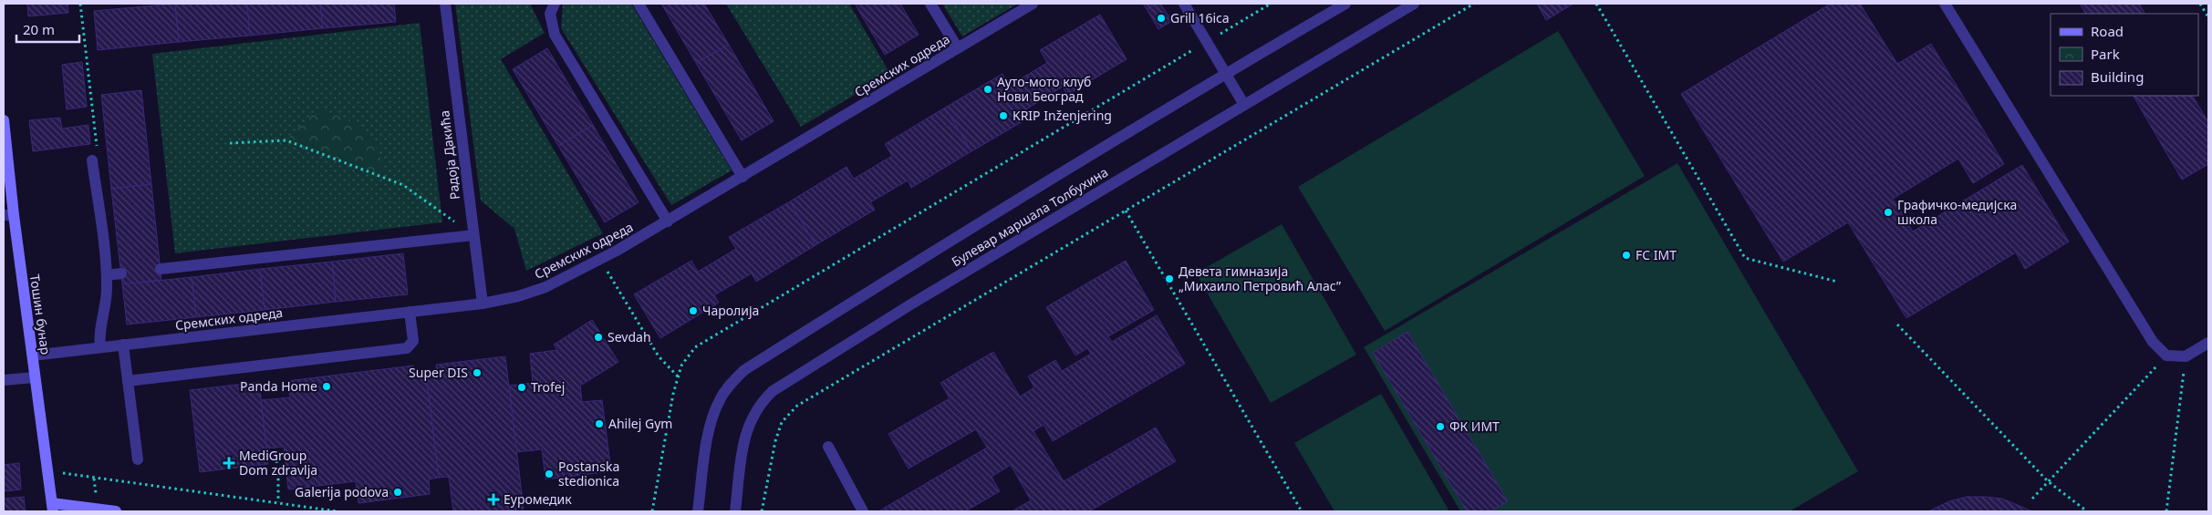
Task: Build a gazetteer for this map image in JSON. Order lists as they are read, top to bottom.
{
  "streets": {
    "main road": ["Тошин бунар"],
    "street": ["Сремских одреда", "Радоја Дакића", "Булевар маршала Толбухина"]
  },
  "crossings": [
    ["Сремских одреда", "Радоја Дакића"],
    ["Сремских одреда", "Тошин бунар"]
  ],
  "places": {
    "other": [
      "Grill 16ica",
      "Ауто-мото клуб Нови Београд",
      "KRIP Inženjering",
      "Графичко-медијска школа",
      "FC IMT",
      "Девета гимназија „Михаило Петровић Алас”",
      "Чаролија",
      "Sevdah",
      "Super DIS",
      "Panda Home",
      "Trofej",
      "Ahilej Gym",
      "ФК ИМТ",
      "Postanska stedionica",
      "Galerija podova"
    ],
    "health": ["MediGroup Dom zdravlja", "Еуромедик"]
  },
  "legend": ["Road", "Park", "Building"],
  "scale_bar": "20 m"
}
